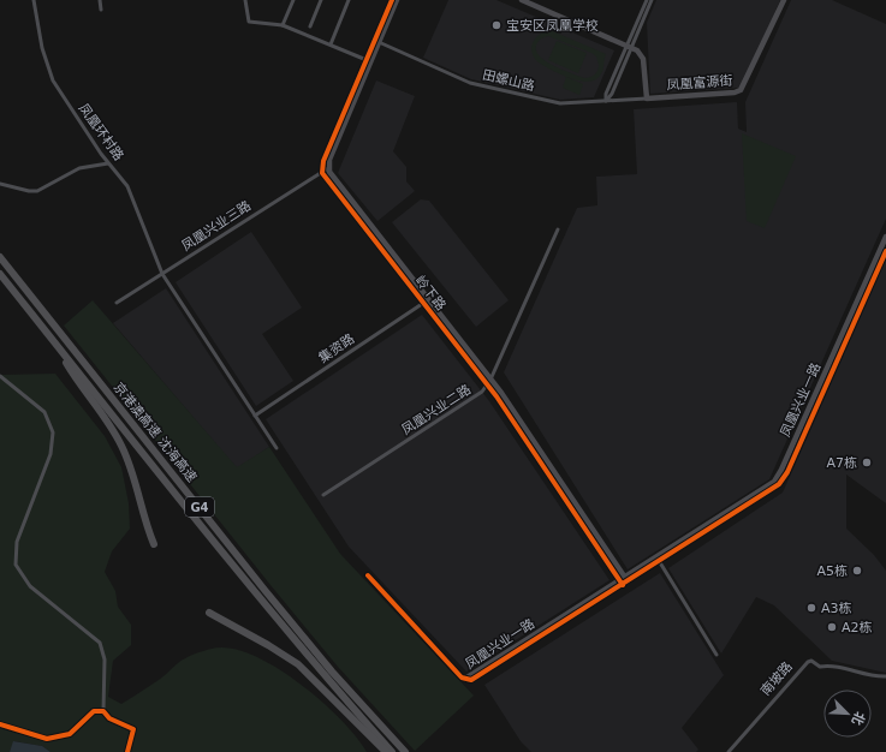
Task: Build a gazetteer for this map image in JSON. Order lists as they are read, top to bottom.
{
  "streets": {
    "highway": ["京港澳高速 沈海高速", "G4"],
    "street": [
      "田螺山路",
      "凤凰富源街",
      "凤凰环村路",
      "凤凰兴业三路",
      "岭下路",
      "集资路",
      "凤凰兴业一路",
      "凤凰兴业二路",
      "南坡路"
    ]
  },
  "crossings": [
    ["田螺山路", "凤凰富源街"],
    ["凤凰环村路", "凤凰兴业三路"],
    ["凤凰环村路", "集资路"],
    ["凤凰兴业三路", "岭下路"],
    ["岭下路", "集资路"],
    ["岭下路", "凤凰兴业一路"],
    ["岭下路", "凤凰兴业二路"]
  ],
  "places": [
    "宝安区凤凰学校",
    "A7栋",
    "A5栋",
    "A3栋",
    "A2栋"
  ],
  "north": "bottom right"
}
